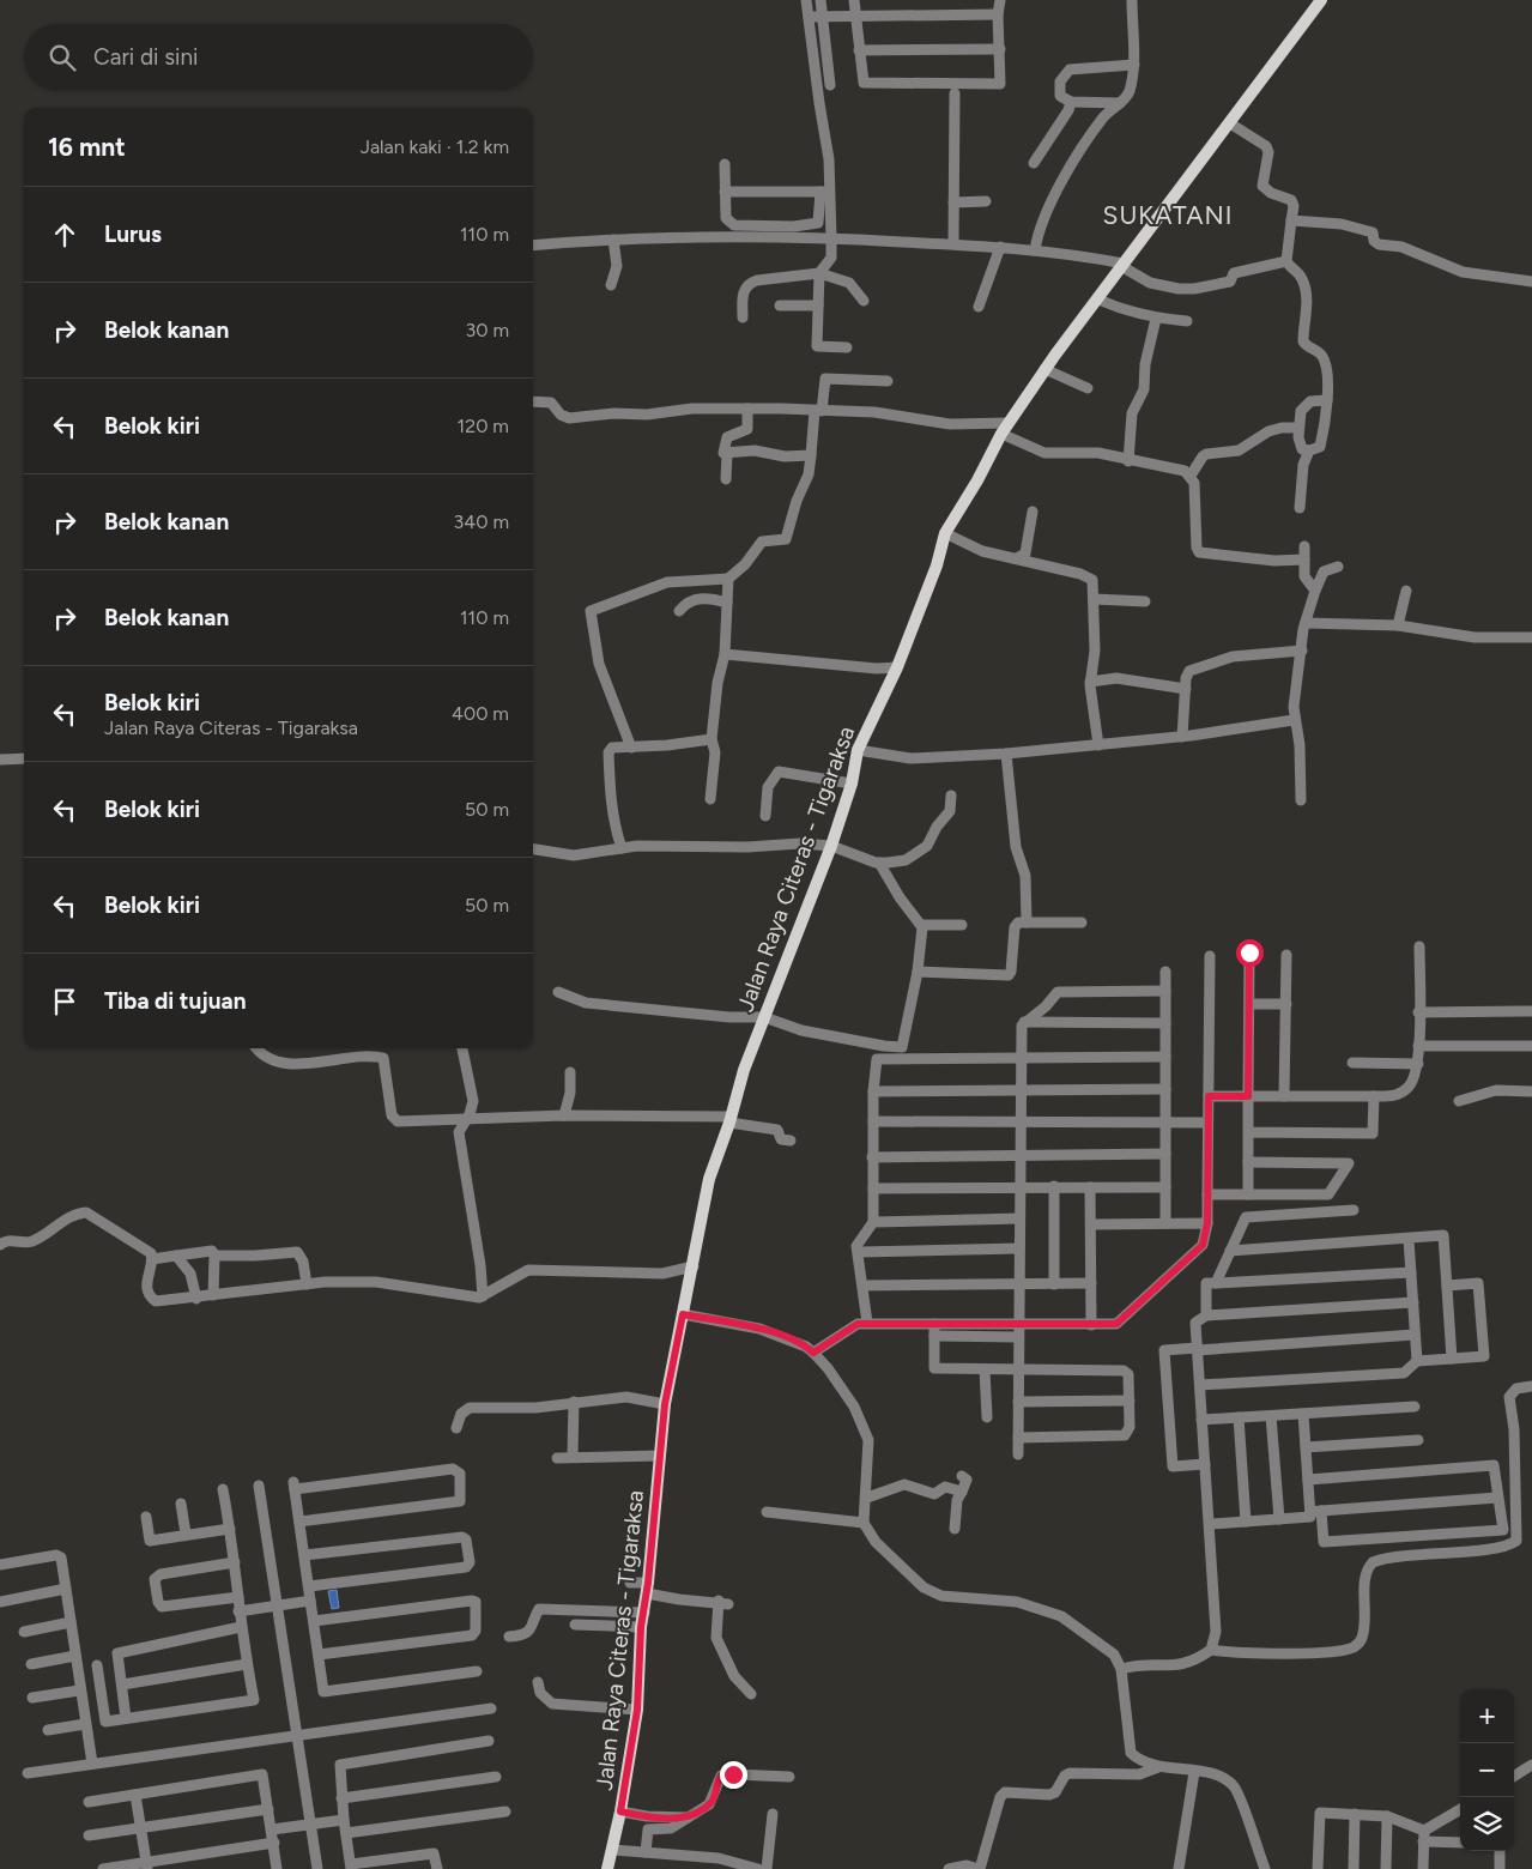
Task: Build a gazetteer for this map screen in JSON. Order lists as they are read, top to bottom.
{
  "streets": {
    "main road": ["Jalan Raya Citeras - Tigaraksa"]
  },
  "districts": ["SUKATANI"],
  "page": {
    "search": "Cari di sini",
    "heading": ["16 mnt", "Jalan kaki · 1.2 km"],
    "list": [
      ["Lurus", "110 m"],
      ["Belok kanan", "30 m"],
      ["Belok kiri", "120 m"],
      ["Belok kanan", "340 m"],
      ["Belok kanan", "110 m"],
      ["Belok kiri", "Jalan Raya Citeras - Tigaraksa", "400 m"],
      ["Belok kiri", "50 m"],
      ["Belok kiri", "50 m"],
      "Tiba di tujuan"
    ],
    "map_buttons": ["+", "−"]
  }
}
